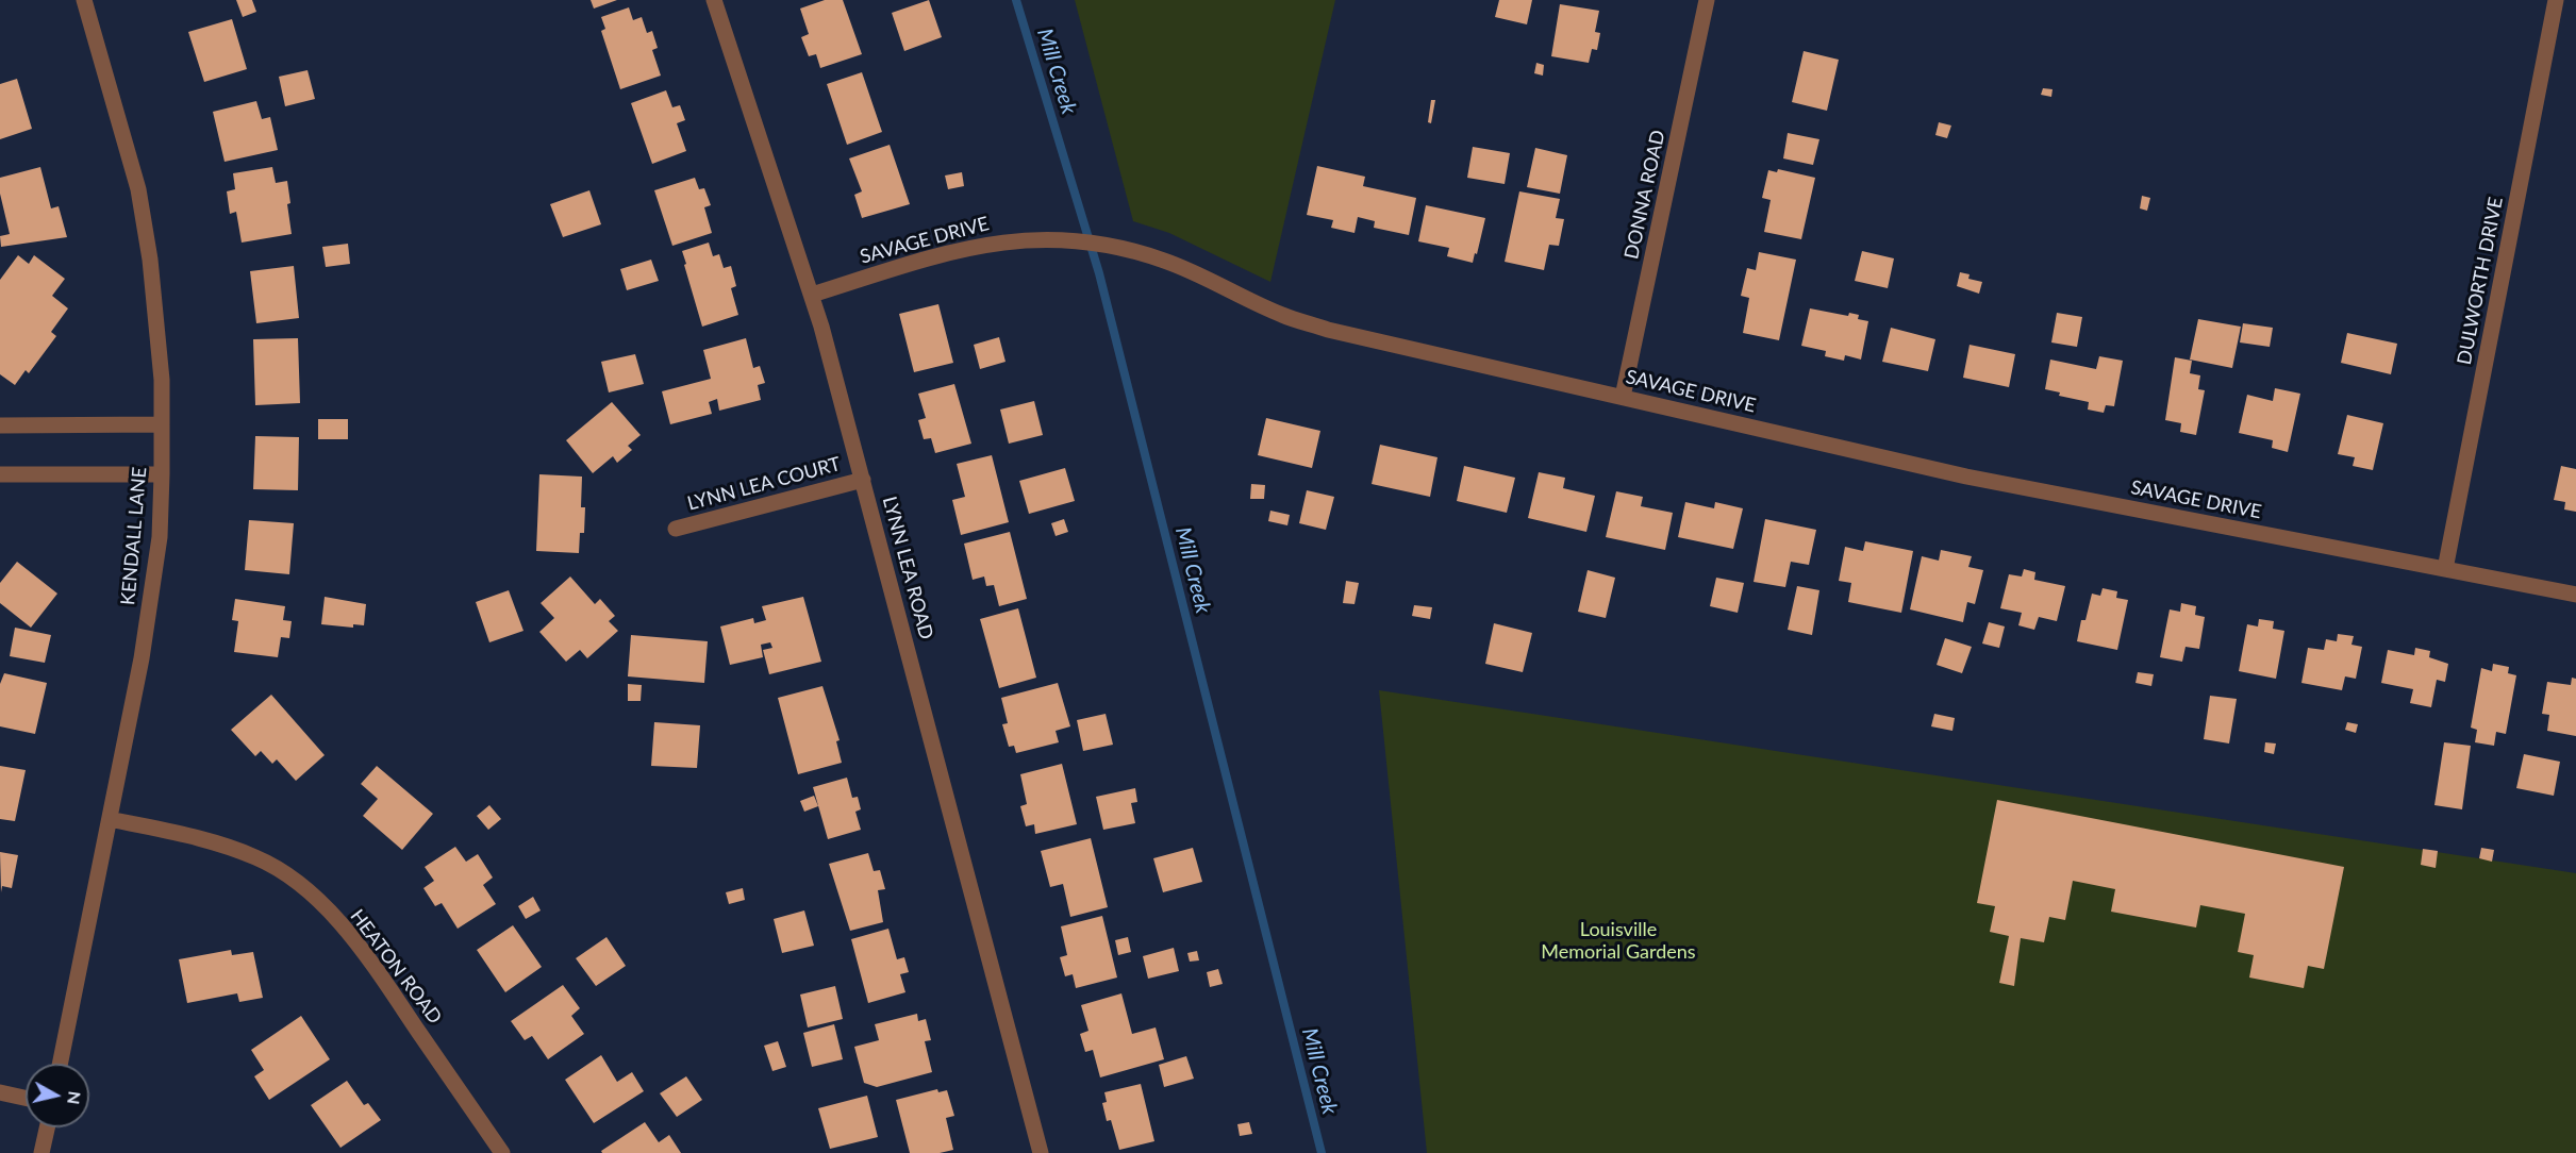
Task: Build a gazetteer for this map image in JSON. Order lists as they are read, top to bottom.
{
  "streets": {
    "street": [
      "DONNA ROAD",
      "SAVAGE DRIVE",
      "DULWORTH DRIVE",
      "LYNN LEA COURT",
      "KENDALL LANE",
      "LYNN LEA ROAD",
      "HEATON ROAD"
    ]
  },
  "crossings": [
    ["DONNA ROAD", "SAVAGE DRIVE"],
    ["SAVAGE DRIVE", "DULWORTH DRIVE"],
    ["SAVAGE DRIVE", "LYNN LEA ROAD"],
    ["LYNN LEA COURT", "LYNN LEA ROAD"],
    ["KENDALL LANE", "HEATON ROAD"]
  ],
  "water": ["Mill Creek"],
  "parks": ["Louisville Memorial Gardens"],
  "north": "right"
}
